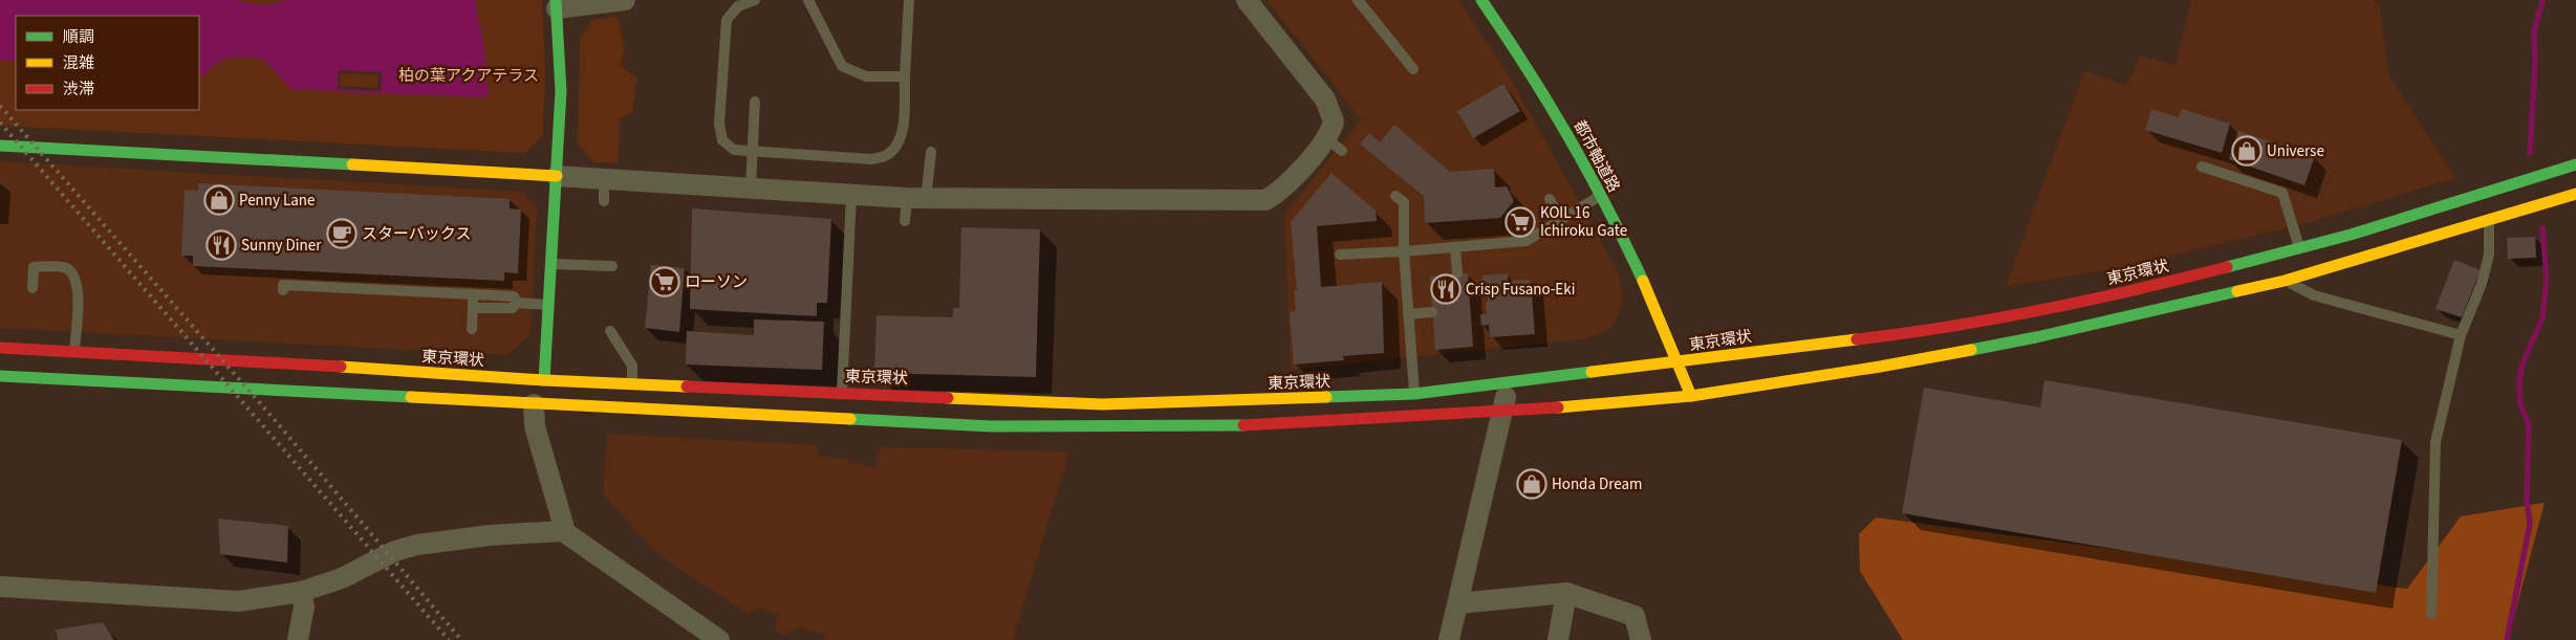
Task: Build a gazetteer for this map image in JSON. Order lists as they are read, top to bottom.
{
  "streets": {
    "main road": ["都市軸道路", "東京環状"]
  },
  "crossings": [
    ["都市軸道路", "東京環状"]
  ],
  "parks": ["柏の葉アクアテラス"],
  "places": {
    "shop": ["Universe", "Penny Lane", "Honda Dream"],
    "supermarket": ["KOIL 16 Ichiroku Gate", "ローソン"],
    "cafe": ["スターバックス"],
    "restaurant": ["Sunny Diner", "Crisp Fusano-Eki"]
  },
  "legend": ["順調", "混雑", "渋滞"]
}
